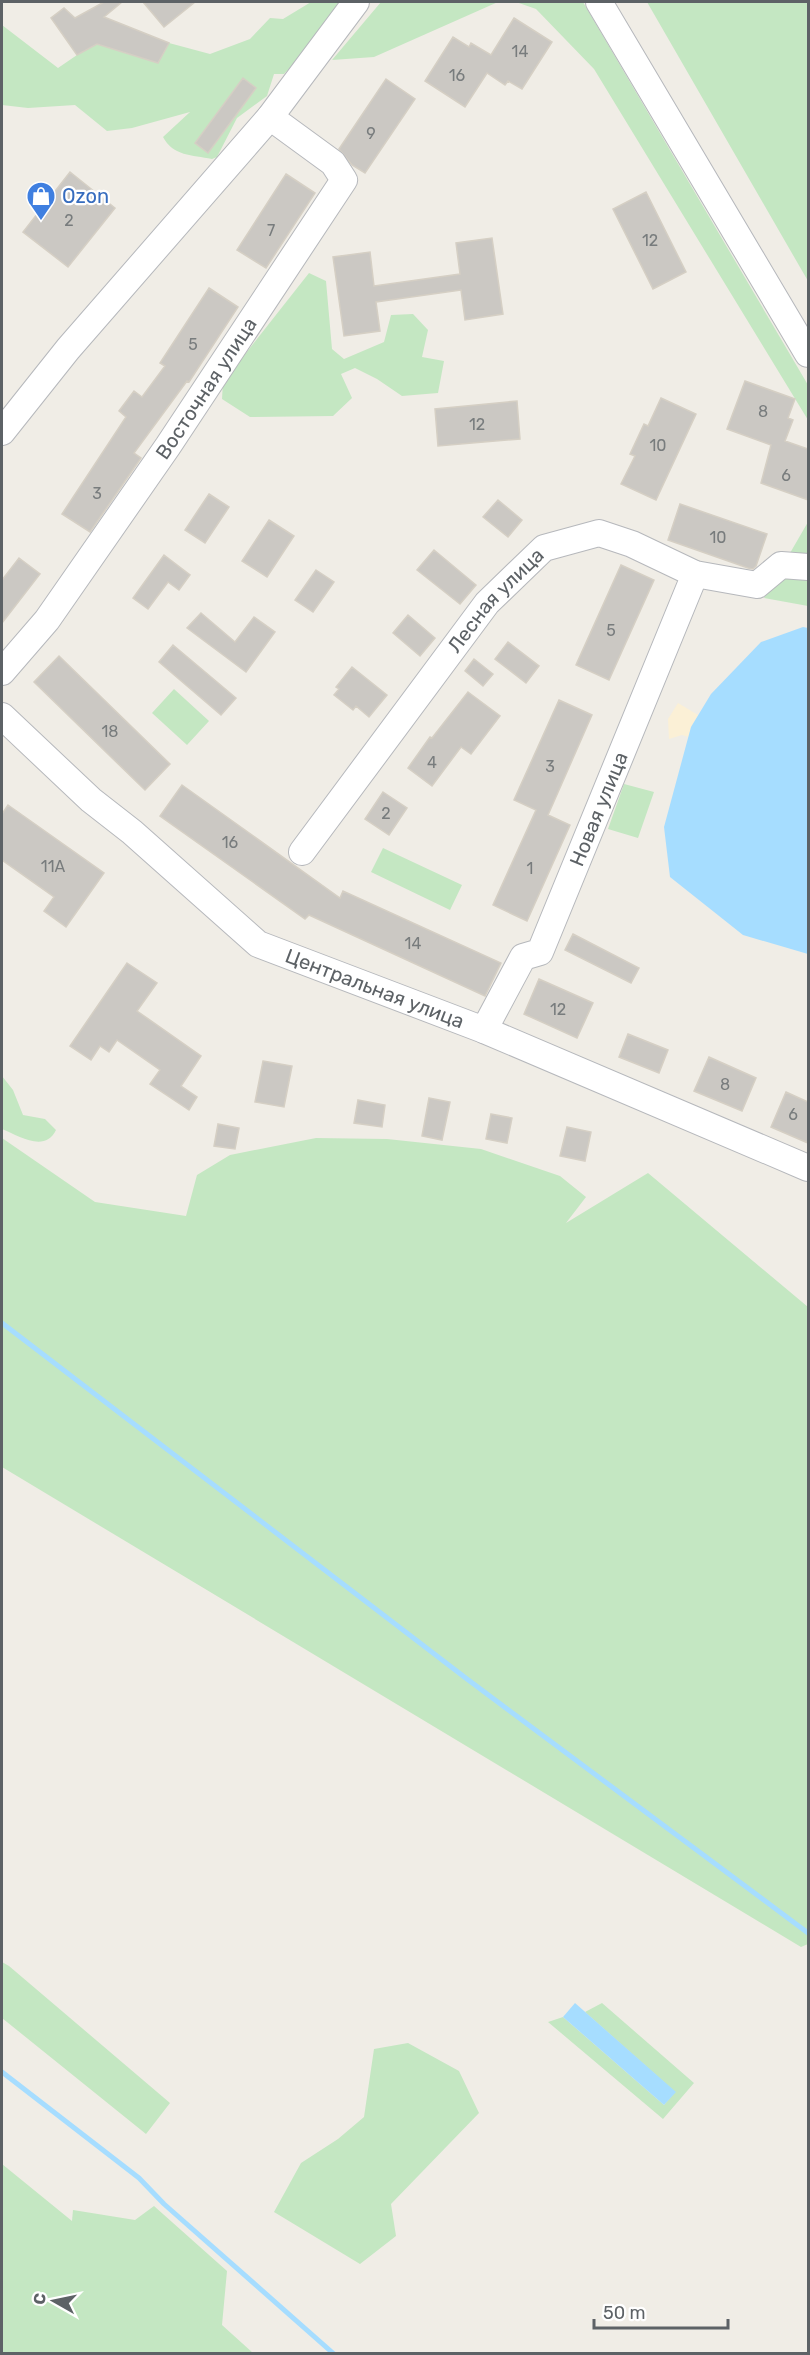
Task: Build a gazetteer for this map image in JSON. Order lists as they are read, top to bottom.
{
  "streets": {
    "street": [
      "Восточная улица",
      "Лесная улица",
      "Новая улица",
      "Центральная улица"
    ]
  },
  "crossings": [
    ["Лесная улица", "Новая улица"],
    ["Новая улица", "Центральная улица"]
  ],
  "places": {
    "shop": ["Ozon"]
  },
  "house_numbers": [
    "14",
    "16",
    "9",
    "2",
    "7",
    "12",
    "5",
    "8",
    "12",
    "10",
    "6",
    "3",
    "10",
    "5",
    "18",
    "4",
    "3",
    "2",
    "16",
    "11А",
    "1",
    "14",
    "12",
    "8",
    "6"
  ],
  "scale_bar": "50 m",
  "north": "left"
}
